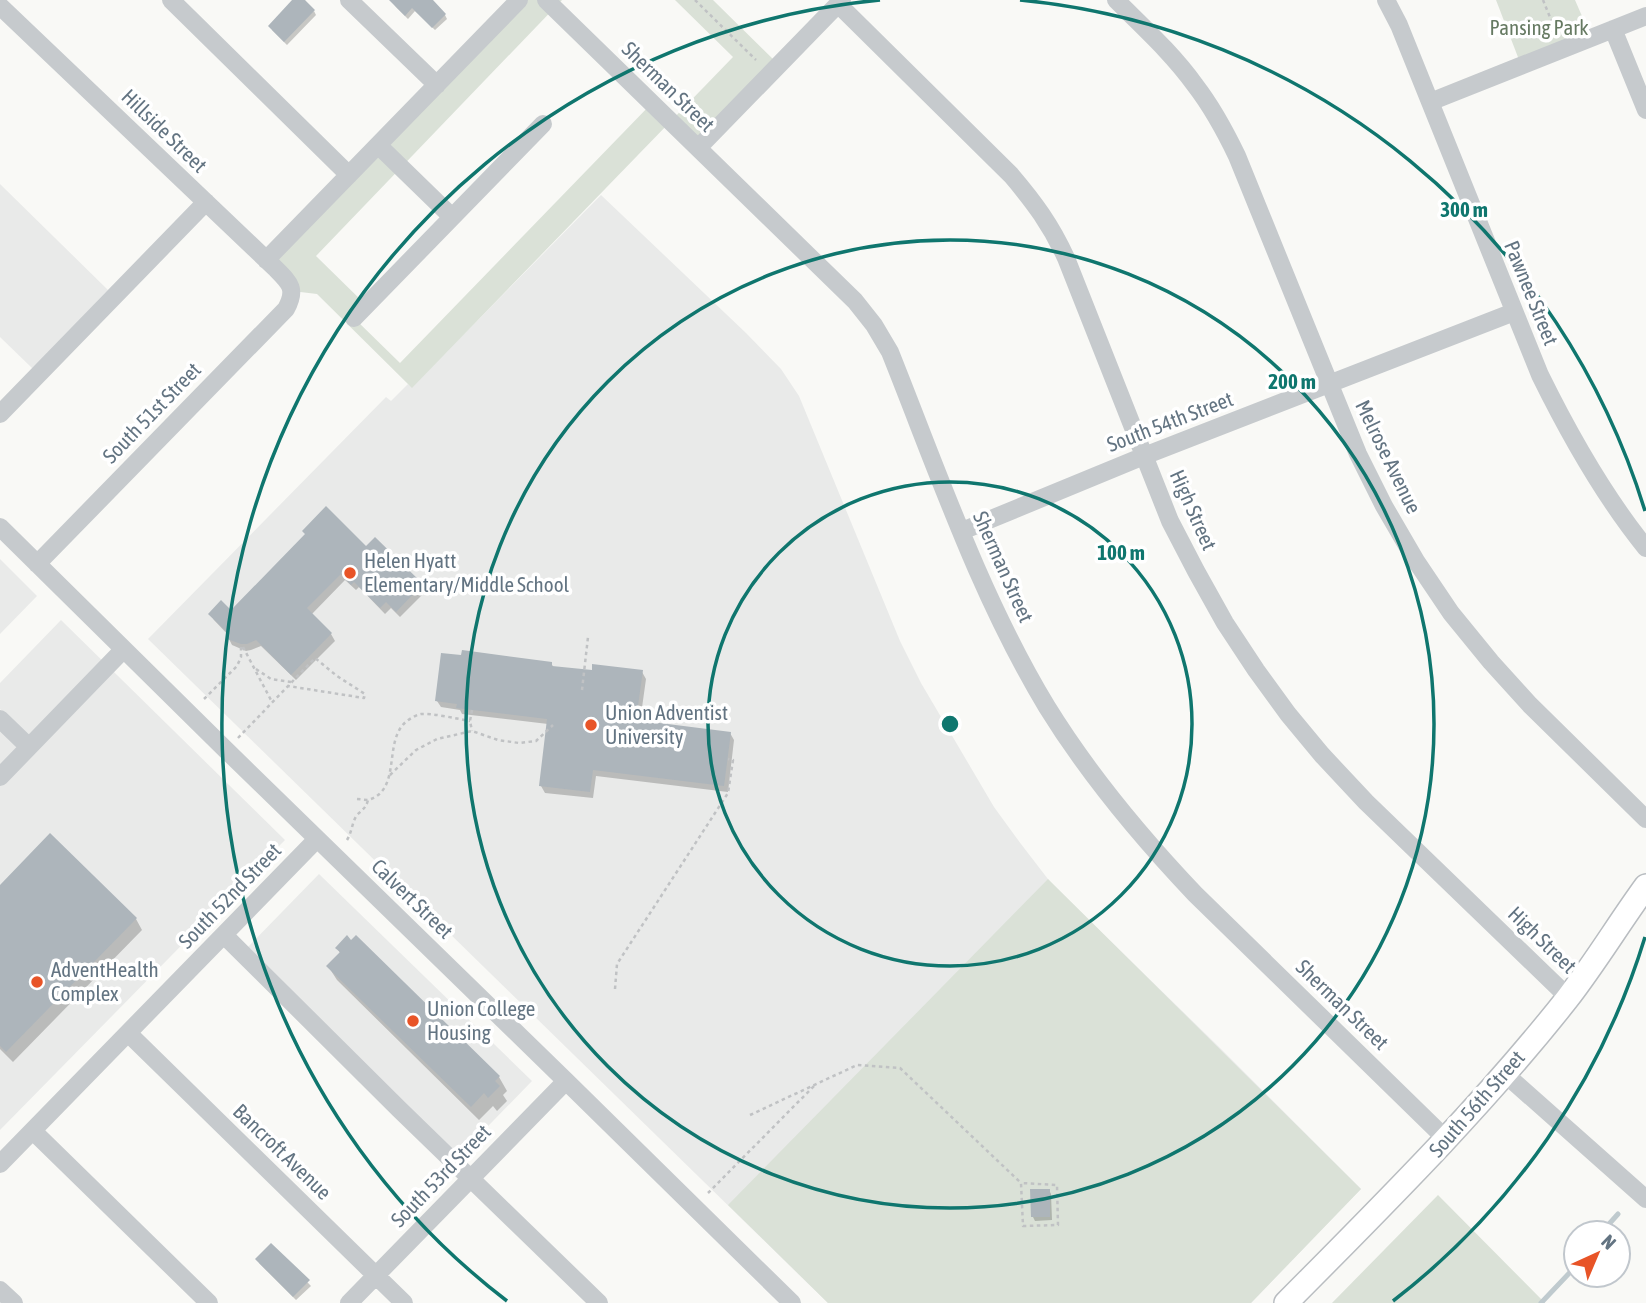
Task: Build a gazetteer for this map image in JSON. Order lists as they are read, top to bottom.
{
  "streets": {
    "main road": ["South 56th Street"],
    "street": [
      "Sherman Street",
      "Hillside Street",
      "Pawnee Street",
      "South 51st Street",
      "South 54th Street",
      "Melrose Avenue",
      "High Street",
      "South 52nd Street",
      "Calvert Street",
      "Bancroft Avenue",
      "South 53rd Street"
    ]
  },
  "crossings": [
    ["Sherman Street", "South 54th Street"],
    ["Sherman Street", "South 56th Street"],
    ["Hillside Street", "South 51st Street"],
    ["Pawnee Street", "South 54th Street"],
    ["South 51st Street", "Calvert Street"],
    ["South 54th Street", "Melrose Avenue"],
    ["South 54th Street", "High Street"],
    ["High Street", "South 56th Street"],
    ["South 52nd Street", "Calvert Street"],
    ["South 52nd Street", "Bancroft Avenue"],
    ["Calvert Street", "South 53rd Street"],
    ["Bancroft Avenue", "South 53rd Street"]
  ],
  "parks": ["Pansing Park"],
  "places": [
    "Helen Hyatt Elementary/Middle School",
    "Union Adventist University",
    "AdventHealth Complex",
    "Union College Housing"
  ],
  "north": "top right",
  "rings": ["300 m", "200 m", "100 m"]
}
